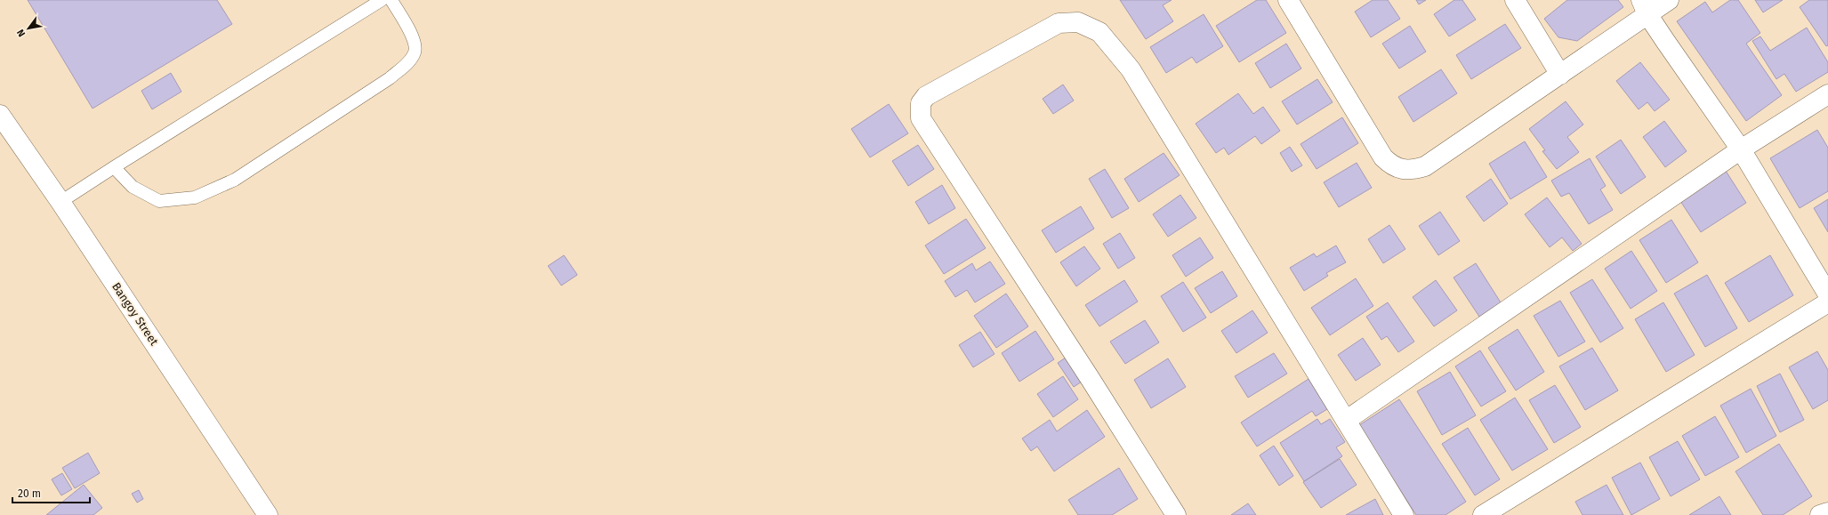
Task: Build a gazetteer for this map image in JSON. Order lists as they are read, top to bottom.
{
  "streets": {
    "street": ["Bangoy Street"]
  },
  "scale_bar": "20 m",
  "north": "bottom left"
}
